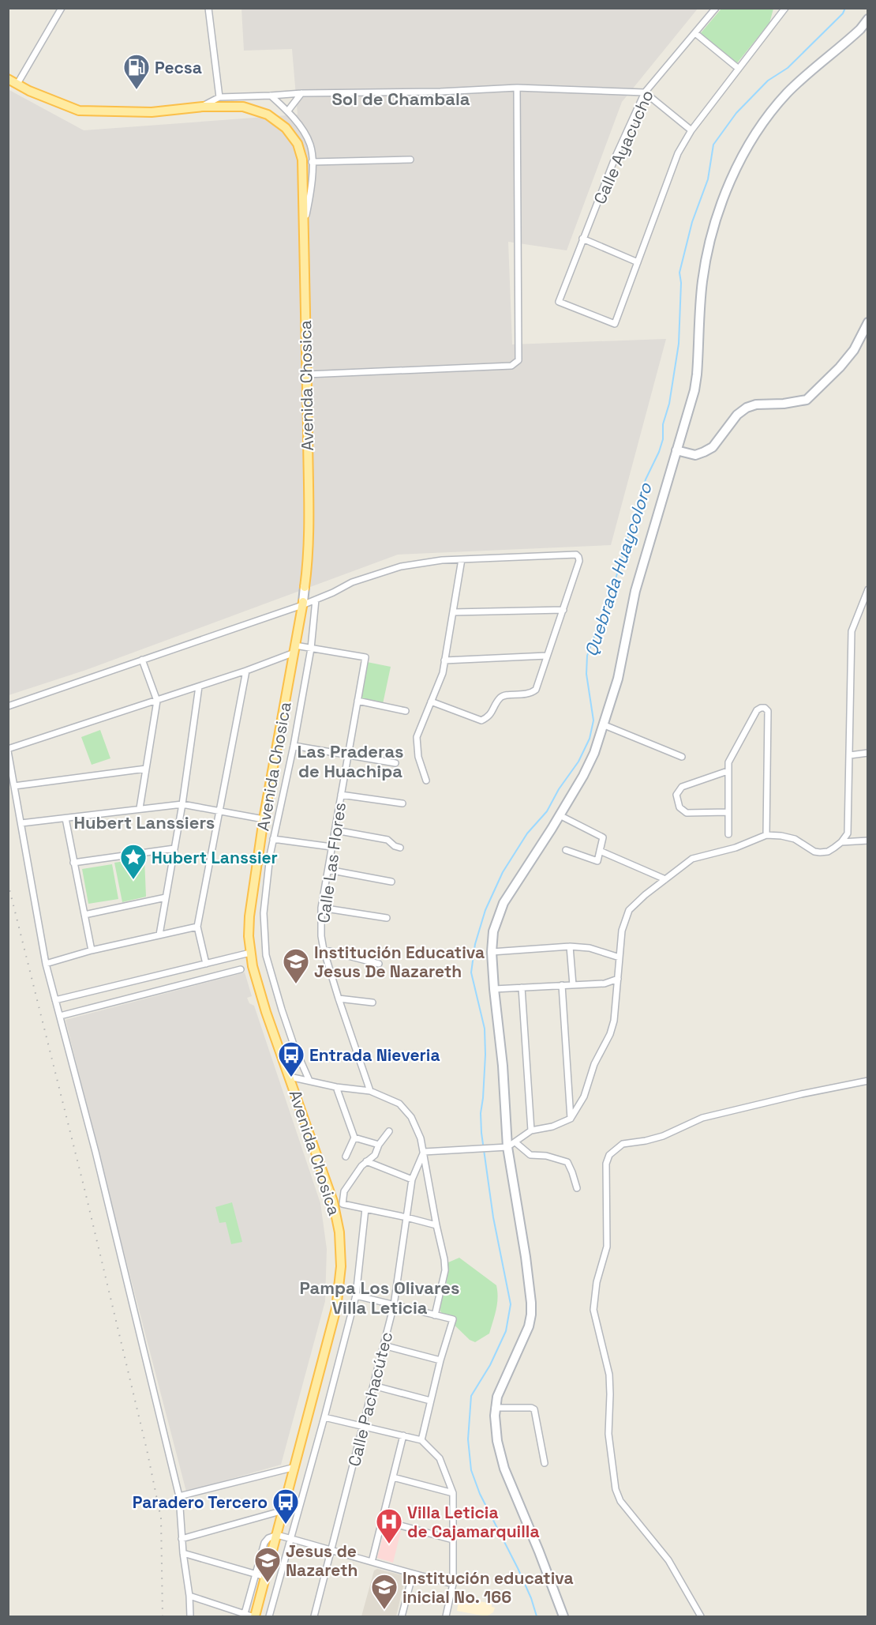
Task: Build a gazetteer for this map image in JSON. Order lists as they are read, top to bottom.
{
  "streets": {
    "main road": ["Avenida Chosica"],
    "street": ["Calle Ayacucho", "Calle Las Flores", "Calle Pachacútec"]
  },
  "districts": [
    "Sol de Chambala",
    "Las Praderas de Huachipa",
    "Hubert Lanssiers",
    "Pampa Los Olivares Villa Leticia"
  ],
  "water": ["Quebrada Huaycoloro"],
  "places": {
    "fuel station": ["Pecsa"],
    "place": ["Hubert Lanssier"],
    "school or university": ["Institución Educativa Jesus De Nazareth", "Jesus de Nazareth", "Institución educativa inicial No. 166"],
    "bus stop": ["Entrada Nieveria", "Paradero Tercero"],
    "hospital": ["Villa Leticia de Cajamarquilla"]
  }
}
